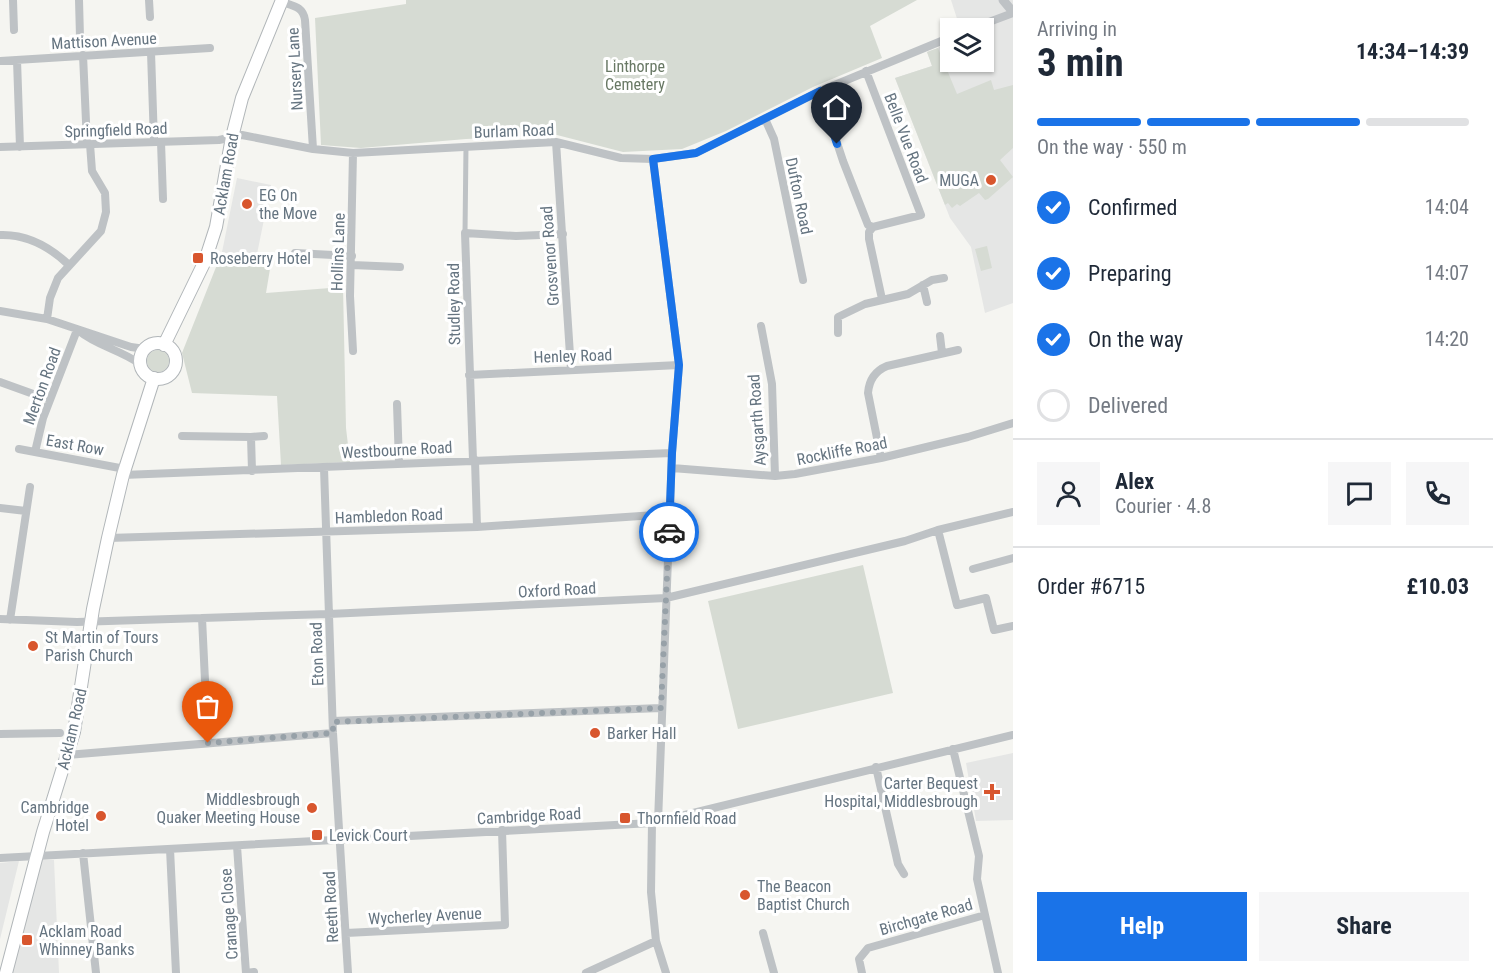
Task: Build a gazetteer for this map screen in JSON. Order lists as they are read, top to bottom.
{
  "streets": {
    "main road": ["Acklam Road"],
    "street": [
      "Mattison Avenue",
      "Nursery Lane",
      "Springfield Road",
      "Burlam Road",
      "Belle Vue Road",
      "Dufton Road",
      "Hollins Lane",
      "Grosvenor Road",
      "Studley Road",
      "Henley Road",
      "Merton Road",
      "Aysgarth Road",
      "East Row",
      "Westbourne Road",
      "Rockliffe Road",
      "Hambledon Road",
      "Oxford Road",
      "Eton Road",
      "Cambridge Road",
      "Reeth Road",
      "Cranage Close",
      "Wycherley Avenue",
      "Birchgate Road"
    ]
  },
  "crossings": [
    ["Nursery Lane", "Burlam Road"],
    ["Nursery Lane", "Acklam Road"],
    ["Springfield Road", "Burlam Road"],
    ["Springfield Road", "Acklam Road"],
    ["Burlam Road", "Belle Vue Road"],
    ["Burlam Road", "Acklam Road"],
    ["Burlam Road", "Dufton Road"],
    ["Burlam Road", "Hollins Lane"],
    ["Burlam Road", "Grosvenor Road"],
    ["Burlam Road", "Studley Road"],
    ["Acklam Road", "East Row"],
    ["Acklam Road", "Westbourne Road"],
    ["Acklam Road", "Hambledon Road"],
    ["Acklam Road", "Oxford Road"],
    ["Acklam Road", "Cambridge Road"],
    ["Grosvenor Road", "Henley Road"],
    ["Studley Road", "Henley Road"],
    ["Studley Road", "Westbourne Road"],
    ["Studley Road", "Hambledon Road"],
    ["Merton Road", "East Row"],
    ["Aysgarth Road", "Rockliffe Road"],
    ["East Row", "Westbourne Road"],
    ["Westbourne Road", "Eton Road"],
    ["Hambledon Road", "Eton Road"],
    ["Oxford Road", "Eton Road"],
    ["Eton Road", "Cambridge Road"],
    ["Eton Road", "Reeth Road"],
    ["Cambridge Road", "Reeth Road"],
    ["Cambridge Road", "Cranage Close"],
    ["Cambridge Road", "Wycherley Avenue"],
    ["Reeth Road", "Wycherley Avenue"]
  ],
  "parks": ["Linthorpe Cemetery"],
  "places": {
    "other": [
      "MUGA",
      "EG On the Move",
      "St Martin of Tours Parish Church",
      "Barker Hall",
      "Middlesbrough Quaker Meeting House",
      "Cambridge Hotel",
      "The Beacon Baptist Church"
    ],
    "transit": [
      "Roseberry Hotel",
      "Thornfield Road",
      "Levick Court",
      "Acklam Road Whinney Banks"
    ],
    "health": ["Carter Bequest Hospital, Middlesbrough"]
  },
  "page": {
    "heading": ["3 min", "Arriving in", "14:34–14:39"],
    "panel": [
      "Alex",
      "Courier · 4.8",
      "Order #6715",
      "£10.03"
    ],
    "bar": "On the way · 550 m",
    "list": [
      ["Confirmed", "14:04"],
      ["Preparing", "14:07"],
      ["On the way", "14:20"],
      "Delivered"
    ],
    "buttons": ["Help", "Share"]
  }
}
